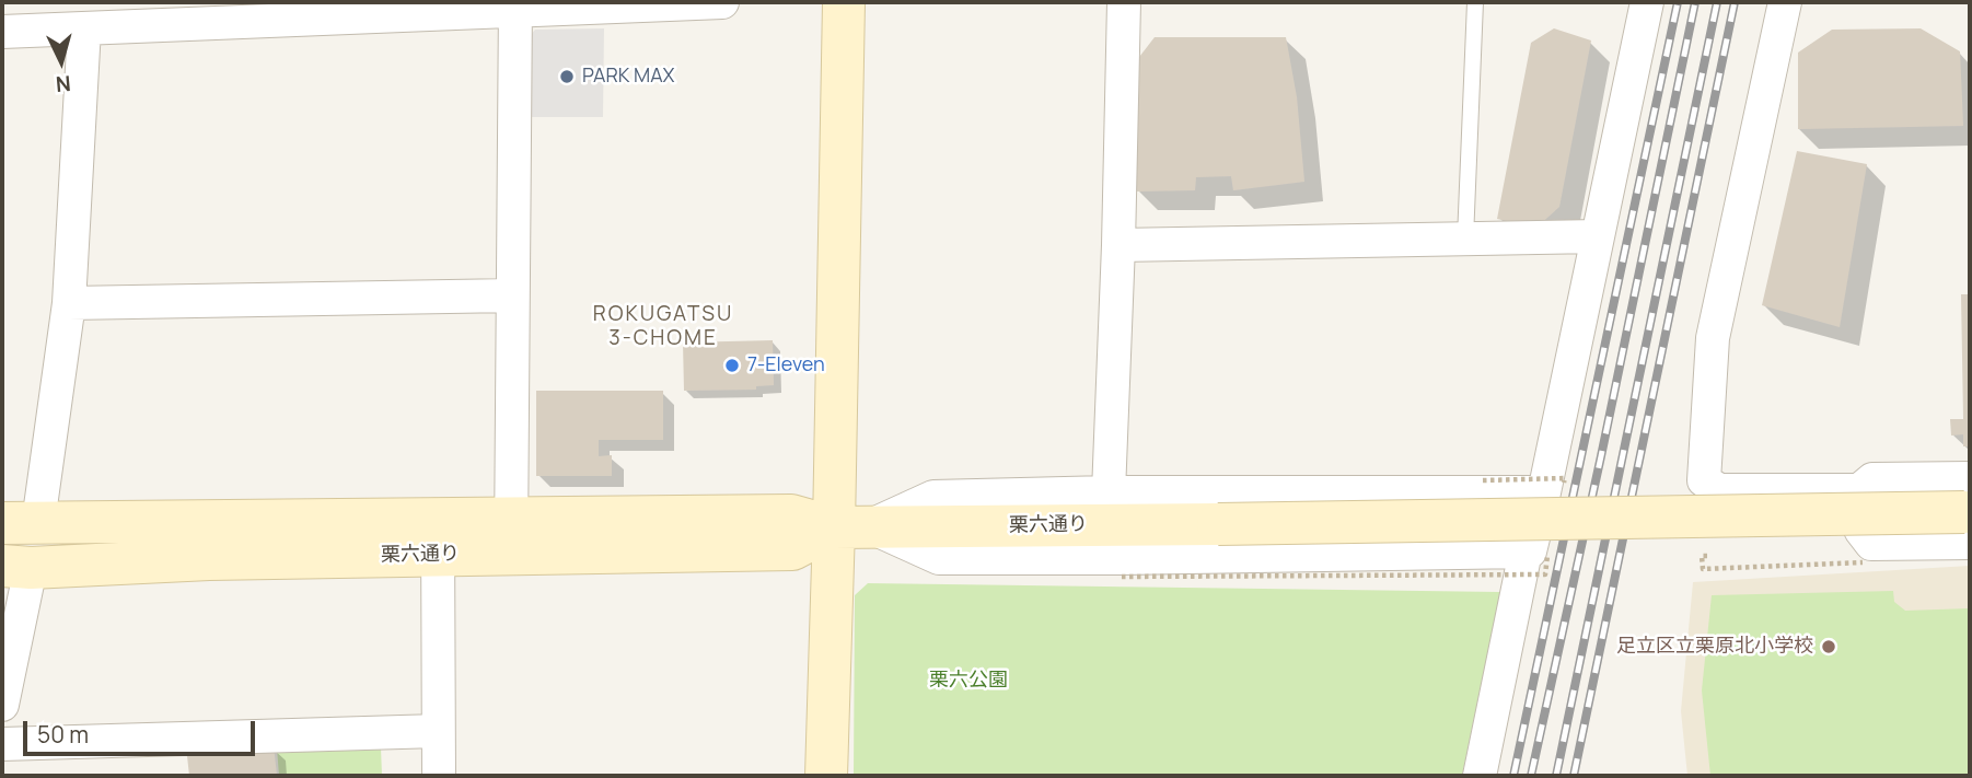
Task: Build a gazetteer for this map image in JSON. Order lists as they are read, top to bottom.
{
  "streets": {
    "street": ["栗六通り"]
  },
  "districts": ["ROKUGATSU 3-CHOME"],
  "parks": ["栗六公園"],
  "places": ["PARK MAX", "7-Eleven", "足立区立栗原北小学校"],
  "scale_bar": "50 m",
  "north": "bottom"
}
